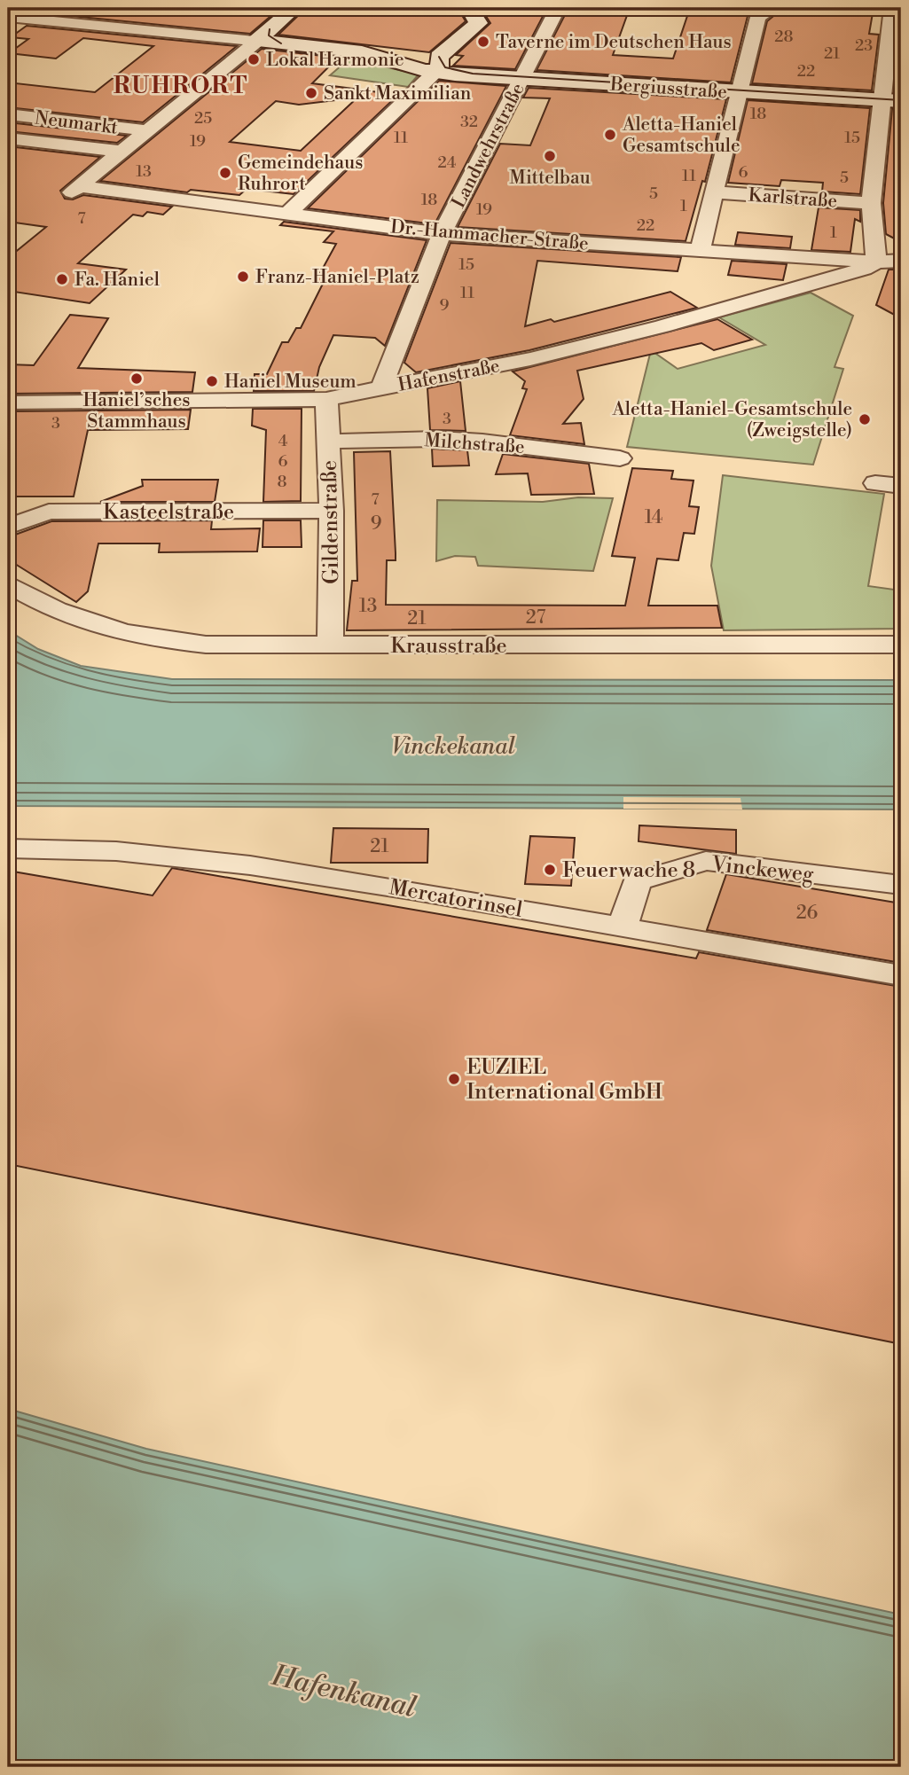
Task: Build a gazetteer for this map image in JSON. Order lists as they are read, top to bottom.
{
  "streets": {
    "street": [
      "Bergiusstraße",
      "Neumarkt",
      "Landwehrstraße",
      "Karlstraße",
      "Dr.-Hammacher-Straße",
      "Hafenstraße",
      "Milchstraße",
      "Kasteelstraße",
      "Gildenstraße",
      "Krausstraße",
      "Vinckeweg",
      "Mercatorinsel"
    ]
  },
  "crossings": [
    ["Bergiusstraße", "Landwehrstraße"],
    ["Bergiusstraße", "Karlstraße"],
    ["Neumarkt", "Dr.-Hammacher-Straße"],
    ["Landwehrstraße", "Dr.-Hammacher-Straße"],
    ["Landwehrstraße", "Hafenstraße"],
    ["Karlstraße", "Dr.-Hammacher-Straße"],
    ["Dr.-Hammacher-Straße", "Hafenstraße"],
    ["Hafenstraße", "Gildenstraße"],
    ["Milchstraße", "Gildenstraße"],
    ["Kasteelstraße", "Gildenstraße"],
    ["Gildenstraße", "Krausstraße"],
    ["Vinckeweg", "Mercatorinsel"]
  ],
  "districts": ["RUHRORT"],
  "water": ["Vinckekanal", "Hafenkanal"],
  "places": [
    "Taverne im Deutschen Haus",
    "Lokal Harmonie",
    "Sankt Maximilian",
    "Aletta-Haniel Gesamtschule",
    "Mittelbau",
    "Gemeindehaus Ruhrort",
    "Franz-Haniel-Platz",
    "Fa. Haniel",
    "Haniel’sches Stammhaus",
    "Haniel Museum",
    "Aletta-Haniel-Gesamtschule (Zweigstelle)",
    "Feuerwache 8",
    "EUZIEL International GmbH"
  ],
  "house_numbers": [
    "28",
    "23",
    "21",
    "22",
    "18",
    "25",
    "32",
    "11",
    "15",
    "19",
    "24",
    "13",
    "6",
    "11",
    "5",
    "5",
    "18",
    "1",
    "19",
    "7",
    "22",
    "1",
    "15",
    "11",
    "9",
    "3",
    "3",
    "4",
    "6",
    "8",
    "7",
    "14",
    "9",
    "13",
    "27",
    "21",
    "21",
    "26"
  ]
}
